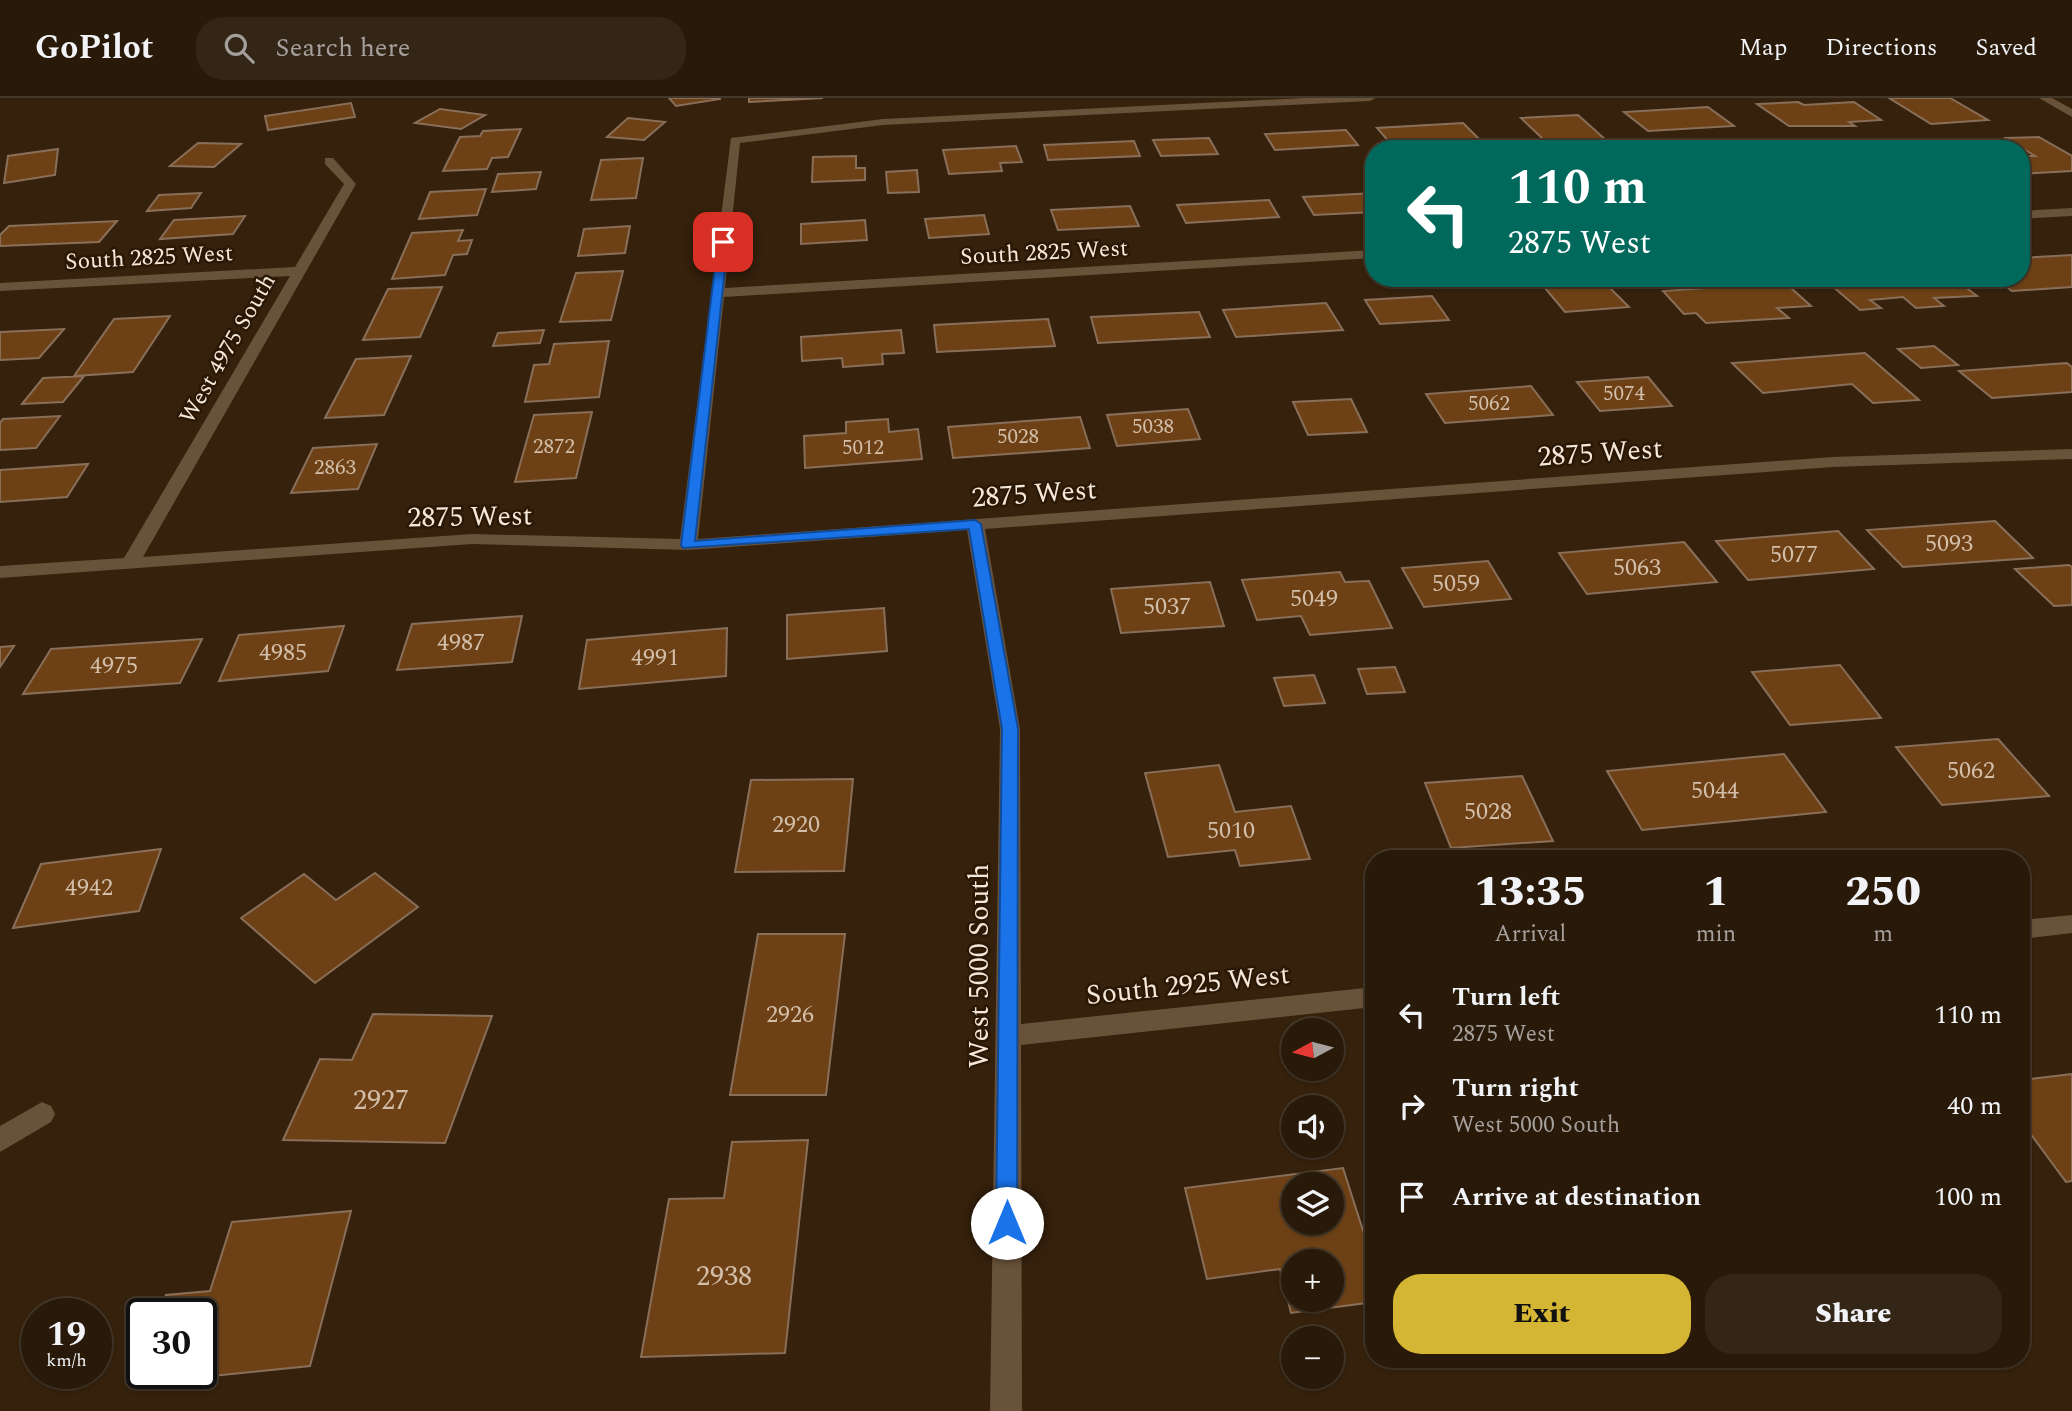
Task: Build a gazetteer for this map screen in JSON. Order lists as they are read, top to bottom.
{
  "streets": {
    "street": [
      "South 2825 West",
      "West 4975 South",
      "2875 West",
      "West 5000 South",
      "South 2925 West"
    ]
  },
  "crossings": [
    ["South 2825 West", "West 4975 South"],
    ["West 4975 South", "2875 West"],
    ["2875 West", "West 5000 South"],
    ["West 5000 South", "South 2925 West"]
  ],
  "house_numbers": [
    "5074",
    "5062",
    "5038",
    "5028",
    "2872",
    "5012",
    "2863",
    "5093",
    "5077",
    "5063",
    "5059",
    "5049",
    "5037",
    "4987",
    "4985",
    "4991",
    "4975",
    "5062",
    "5044",
    "5028",
    "2920",
    "5010",
    "4942",
    "2926",
    "2927",
    "2938"
  ],
  "north": "left",
  "page": {
    "header": "GoPilot",
    "search": "Search here",
    "nav": ["Map", "Directions", "Saved"],
    "turn": ["110 m", "2875 West"],
    "eta": [
      "13:35",
      "Arrival",
      "1",
      "min",
      "250",
      "m"
    ],
    "list": [
      {
        "name": "Turn left",
        "note": "2875 West",
        "value": "110 m"
      },
      {
        "name": "Turn right",
        "note": "West 5000 South",
        "value": "40 m"
      },
      {
        "name": "Arrive at destination",
        "value": "100 m"
      }
    ],
    "map_buttons": ["+", "−"],
    "buttons": ["Exit", "Share"],
    "speed": "19 km/h",
    "limit": "30"
  }
}
